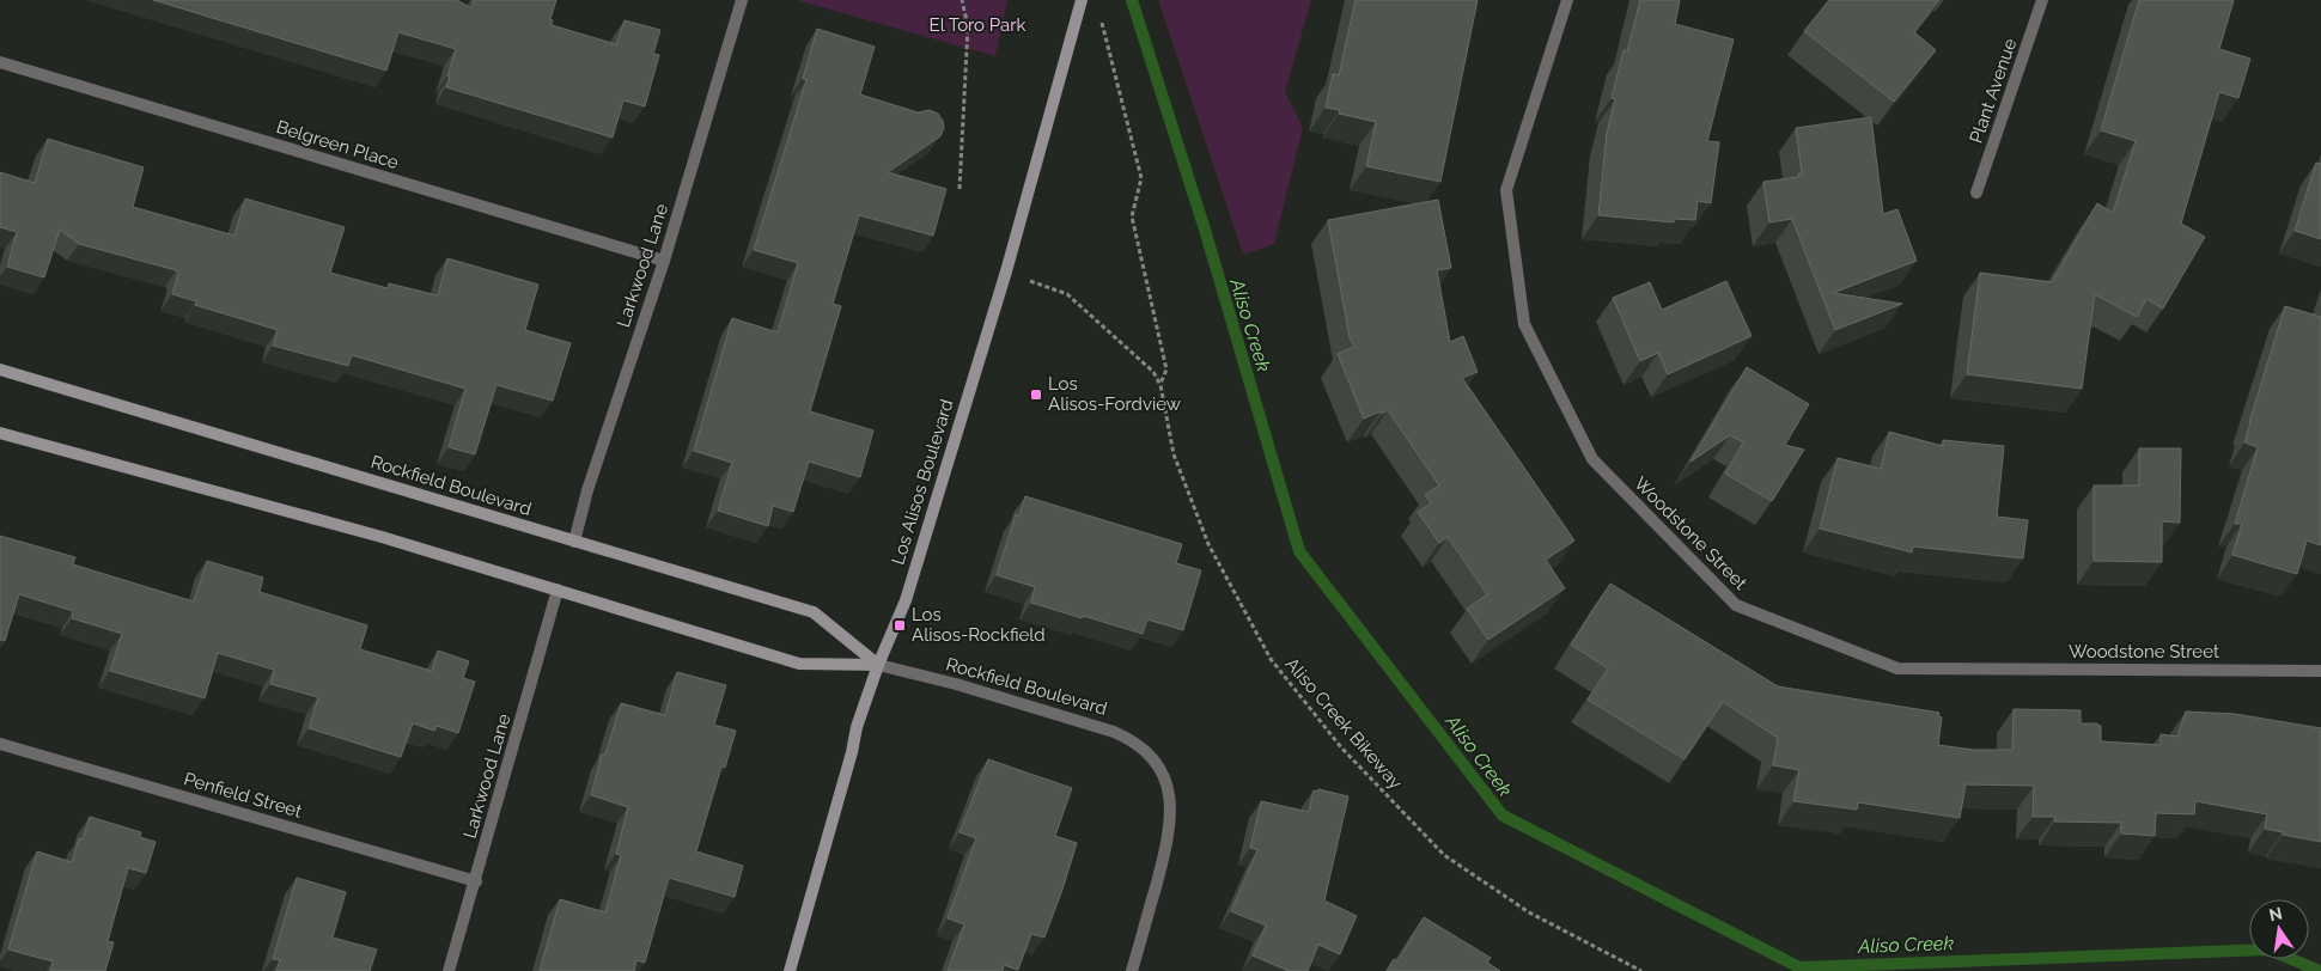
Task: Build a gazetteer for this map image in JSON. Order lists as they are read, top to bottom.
{
  "streets": {
    "main road": ["Los Alisos Boulevard", "Rockfield Boulevard"],
    "street": [
      "Plant Avenue",
      "Belgreen Place",
      "Larkwood Lane",
      "Woodstone Street",
      "Penfield Street"
    ],
    "path": ["Aliso Creek Bikeway"]
  },
  "crossings": [
    ["Belgreen Place", "Larkwood Lane"],
    ["Larkwood Lane", "Rockfield Boulevard"],
    ["Larkwood Lane", "Penfield Street"],
    ["Los Alisos Boulevard", "Rockfield Boulevard"]
  ],
  "water": ["Aliso Creek"],
  "parks": ["El Toro Park"],
  "places": {
    "transit": ["Los Alisos-Fordview", "Los Alisos-Rockfield"]
  },
  "north": "top"
}
